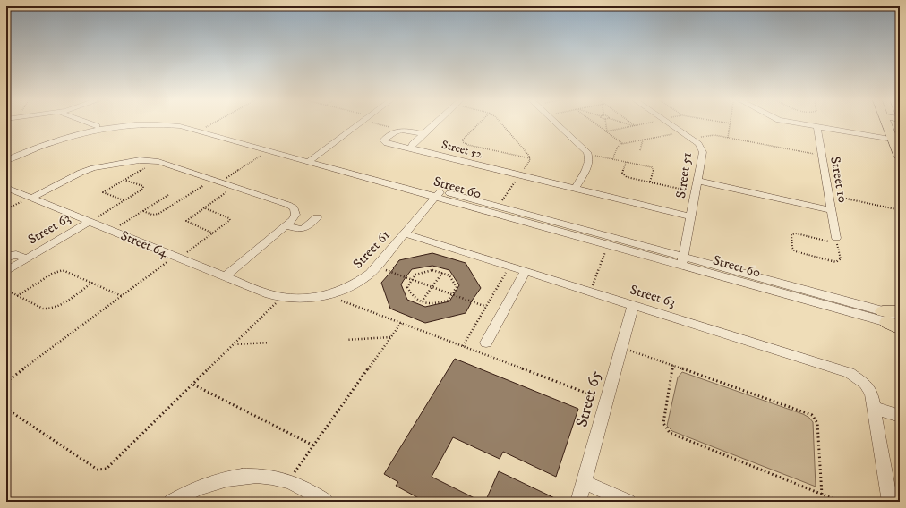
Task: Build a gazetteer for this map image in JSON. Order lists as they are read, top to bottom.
{
  "streets": {
    "street": [
      "Street 52",
      "Street 51",
      "Street 10",
      "Street 60",
      "Street 63",
      "Street 64",
      "Street 61",
      "Street 65"
    ]
  },
  "crossings": [
    ["Street 52", "Street 51"],
    ["Street 51", "Street 60"],
    ["Street 60", "Street 61"],
    ["Street 63", "Street 64"],
    ["Street 63", "Street 61"],
    ["Street 63", "Street 65"],
    ["Street 64", "Street 61"]
  ]
}
